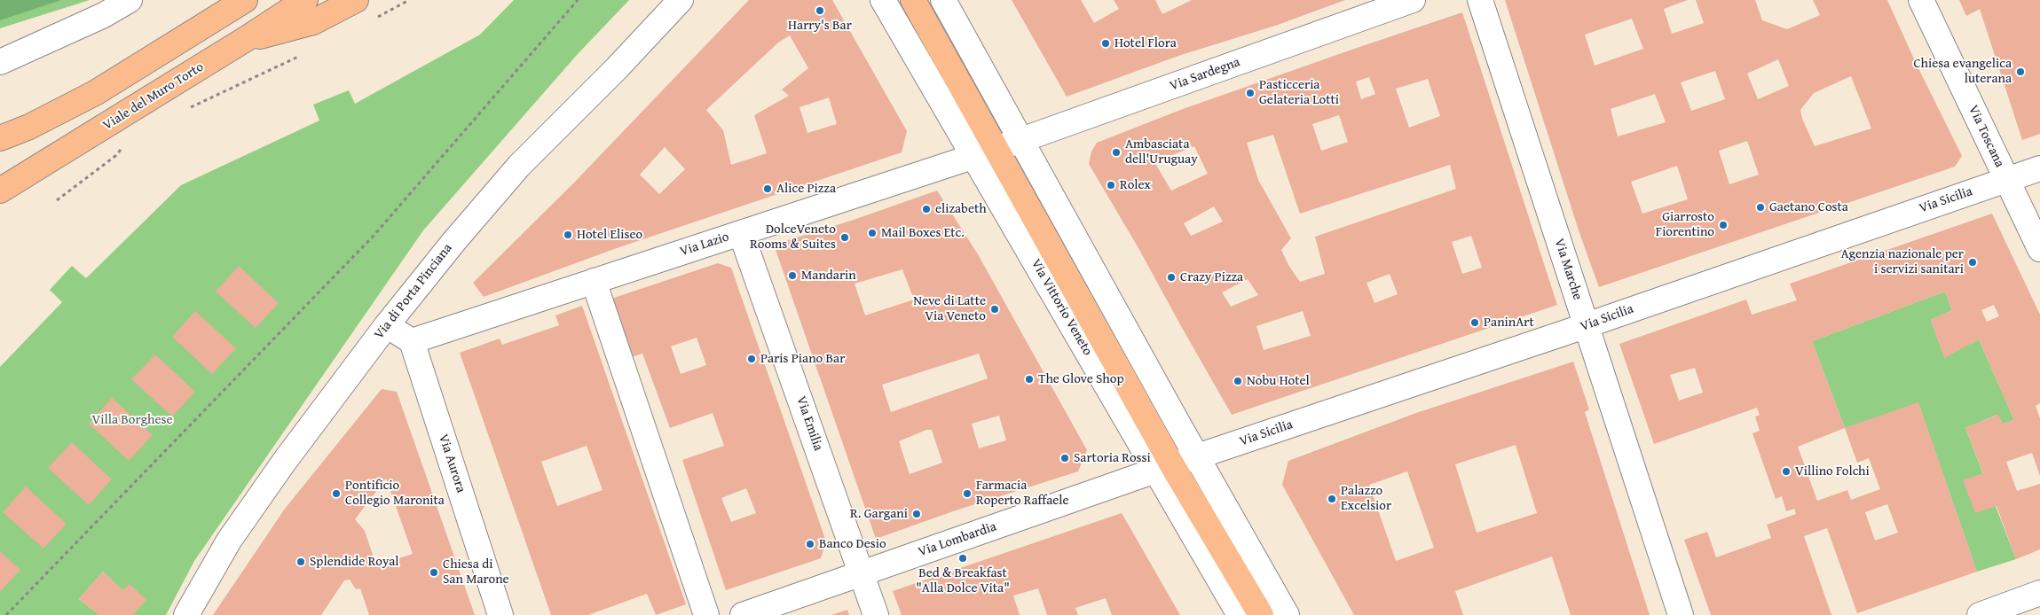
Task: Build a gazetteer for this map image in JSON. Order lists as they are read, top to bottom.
{
  "streets": {
    "main road": ["Viale del Muro Torto", "Via Vittorio Veneto"],
    "street": [
      "Via Sardegna",
      "Via Toscana",
      "Via Sicilia",
      "Via Lazio",
      "Via Marche",
      "Via di Porta Pinciana",
      "Via Emilia",
      "Via Aurora",
      "Via Lombardia"
    ]
  },
  "crossings": [
    ["Via Sardegna", "Via Lazio"],
    ["Via Sardegna", "Via Vittorio Veneto"],
    ["Via Toscana", "Via Sicilia"],
    ["Via Sicilia", "Via Marche"],
    ["Via Sicilia", "Via Vittorio Veneto"],
    ["Via Sicilia", "Via Lombardia"],
    ["Via Lazio", "Via Vittorio Veneto"],
    ["Via Lazio", "Via Emilia"],
    ["Via Lazio", "Via Aurora"],
    ["Via Vittorio Veneto", "Via Lombardia"],
    ["Via Emilia", "Via Lombardia"]
  ],
  "parks": ["Villa Borghese"],
  "places": [
    "Harry's Bar",
    "Hotel Flora",
    "Chiesa evangelica luterana",
    "Pasticceria Gelateria Lotti",
    "Ambasciata dell'Uruguay",
    "Rolex",
    "Alice Pizza",
    "Gaetano Costa",
    "elizabeth",
    "Giarrosto Fiorentino",
    "Mail Boxes Etc.",
    "Hotel Eliseo",
    "DolceVeneto Rooms & Suites",
    "Agenzia nazionale per i servizi sanitari",
    "Mandarin",
    "Crazy Pizza",
    "Neve di Latte Via Veneto",
    "PaninArt",
    "Paris Piano Bar",
    "The Glove Shop",
    "Nobu Hotel",
    "Sartoria Rossi",
    "Villino Folchi",
    "Pontificio Collegio Maronita",
    "Farmacia Roperto Raffaele",
    "Palazzo Excelsior",
    "R. Gargani",
    "Banco Desio",
    "Bed & Breakfast \"Alla Dolce Vita\"",
    "Splendide Royal",
    "Chiesa di San Marone"
  ]
}
